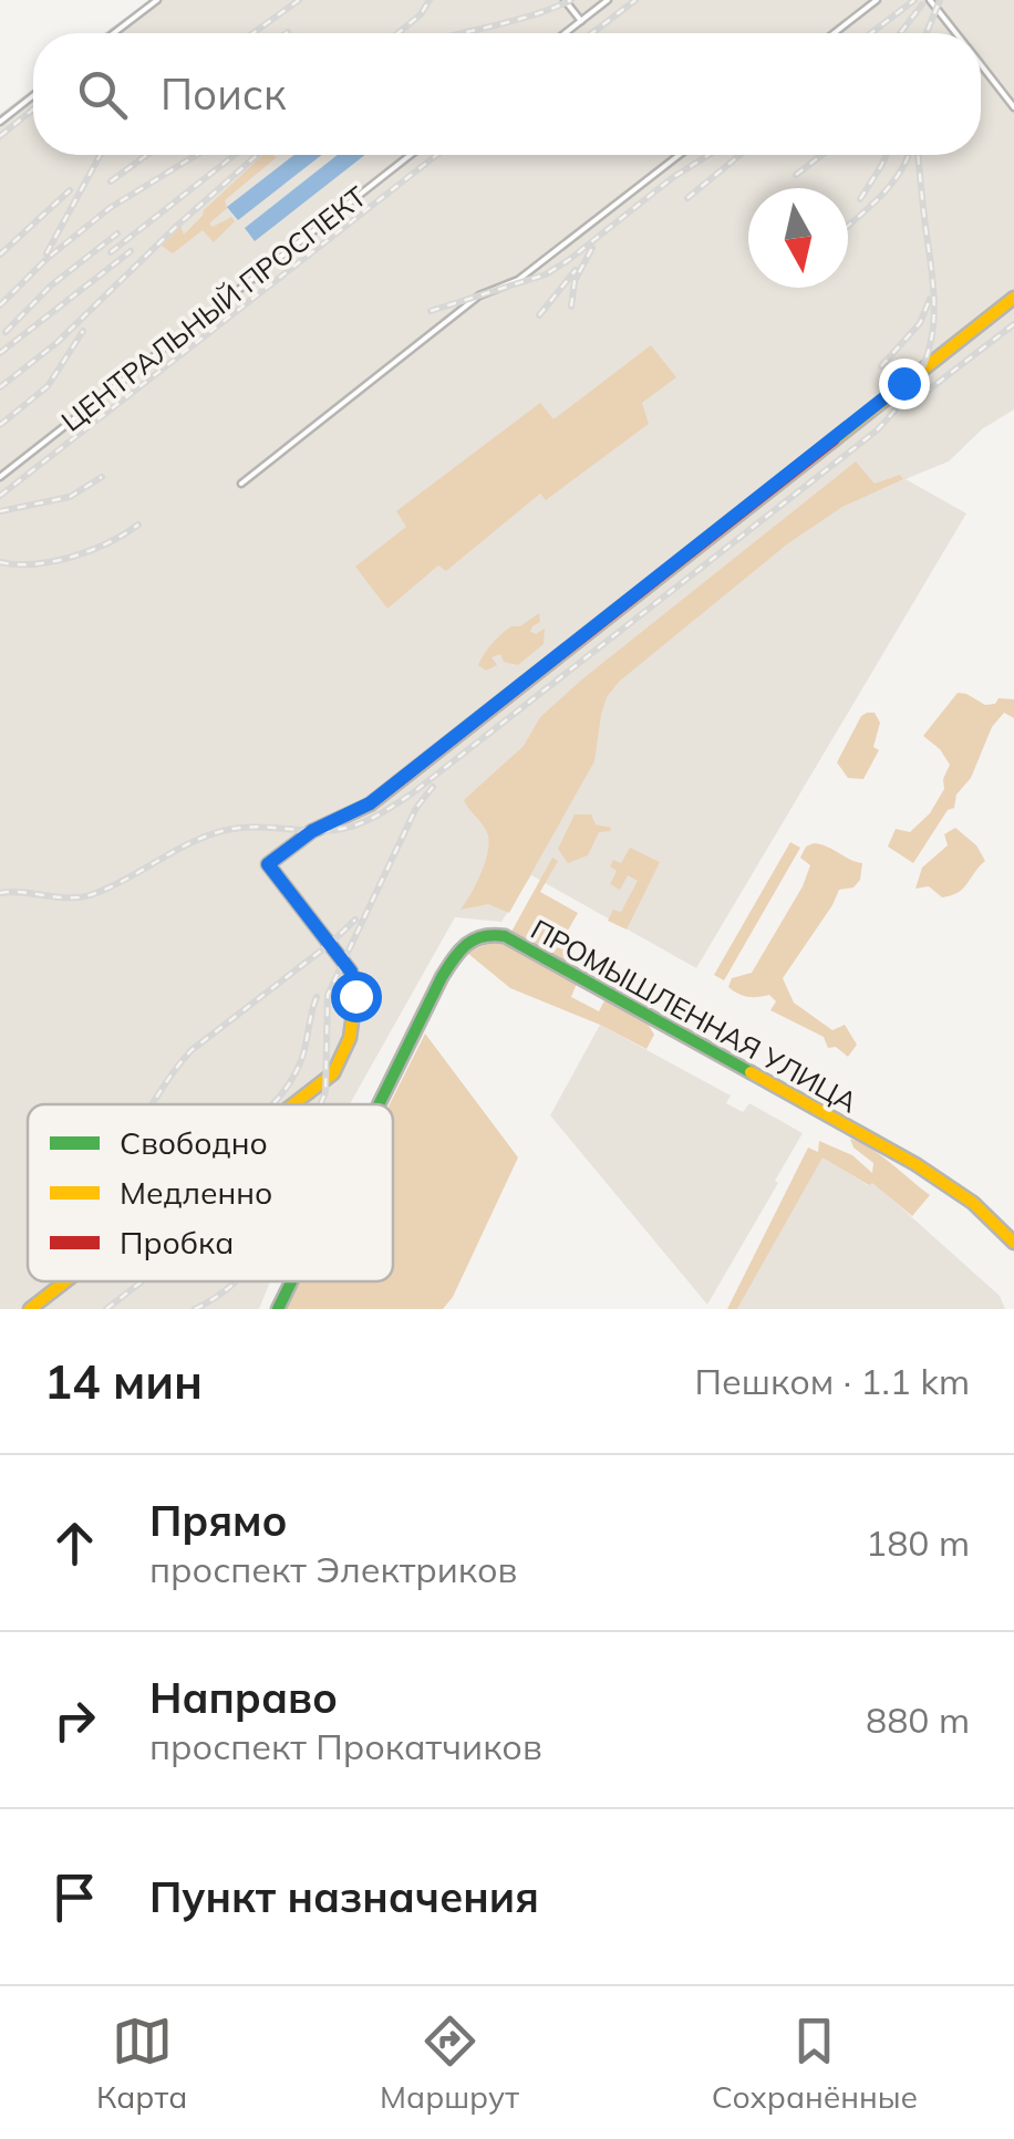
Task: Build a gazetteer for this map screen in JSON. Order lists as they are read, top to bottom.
{
  "streets": {
    "street": ["ЦЕНТРАЛЬНЫЙ ПРОСПЕКТ", "ПРОМЫШЛЕННАЯ УЛИЦА"]
  },
  "legend": ["Свободно", "Медленно", "Пробка"],
  "north": "bottom",
  "page": {
    "search": "Поиск",
    "heading": ["14 мин", "Пешком · 1.1 km"],
    "list": [
      ["Прямо", "проспект Электриков", "180 m"],
      ["Направо", "проспект Прокатчиков", "880 m"],
      "Пункт назначения"
    ],
    "nav": ["Карта", "Маршрут", "Сохранённые"]
  }
}
